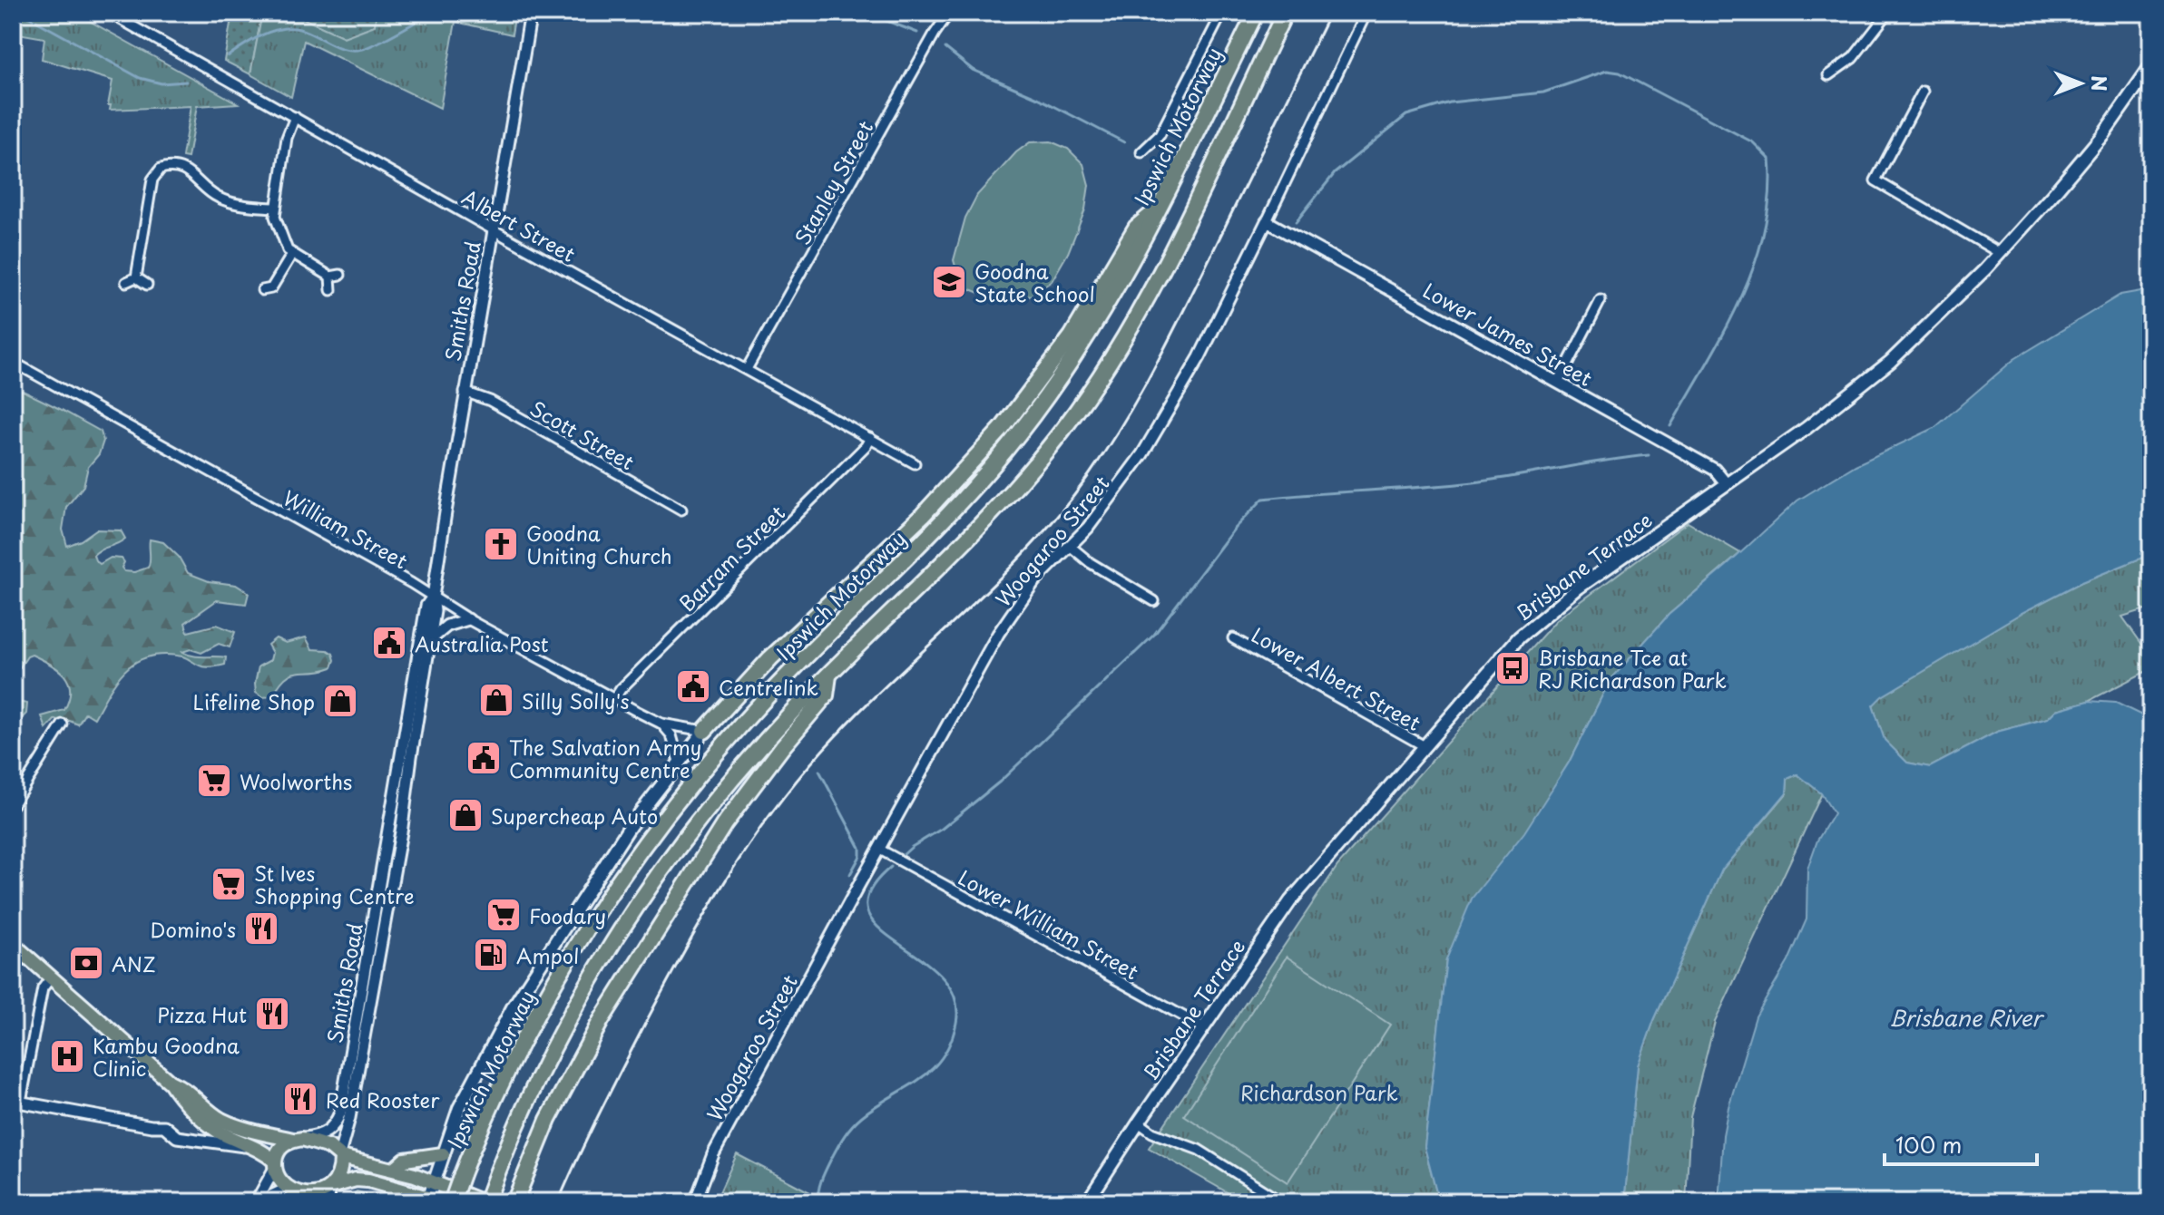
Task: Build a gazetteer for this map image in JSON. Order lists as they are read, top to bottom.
{
  "streets": {
    "highway": ["Ipswich Motorway"],
    "main road": ["Brisbane Terrace"],
    "street": [
      "Stanley Street",
      "Albert Street",
      "Smiths Road",
      "Lower James Street",
      "Scott Street",
      "William Street",
      "Woogaroo Street",
      "Barram Street",
      "Lower Albert Street",
      "Lower William Street"
    ]
  },
  "crossings": [
    ["Stanley Street", "Albert Street"],
    ["Albert Street", "Smiths Road"],
    ["Albert Street", "Barram Street"],
    ["Smiths Road", "Scott Street"],
    ["Smiths Road", "William Street"],
    ["Lower James Street", "Woogaroo Street"],
    ["Lower James Street", "Brisbane Terrace"],
    ["William Street", "Barram Street"],
    ["Woogaroo Street", "Lower William Street"],
    ["Brisbane Terrace", "Lower Albert Street"],
    ["Brisbane Terrace", "Lower William Street"]
  ],
  "water": ["Brisbane River"],
  "parks": ["Richardson Park"],
  "places": {
    "school or university": ["Goodna State School"],
    "church": ["Goodna Uniting Church"],
    "public building": ["Australia Post", "Centrelink", "The Salvation Army Community Centre"],
    "bus stop": ["Brisbane Tce at RJ Richardson Park"],
    "shop": ["Silly Solly's", "Lifeline Shop", "Supercheap Auto"],
    "supermarket": ["Woolworths", "St Ives Shopping Centre", "Foodary"],
    "restaurant": ["Domino's", "Pizza Hut", "Red Rooster"],
    "fuel station": ["Ampol"],
    "bank": ["ANZ"],
    "hospital": ["Kambu Goodna Clinic"]
  },
  "scale_bar": "100 m",
  "north": "right"
}
